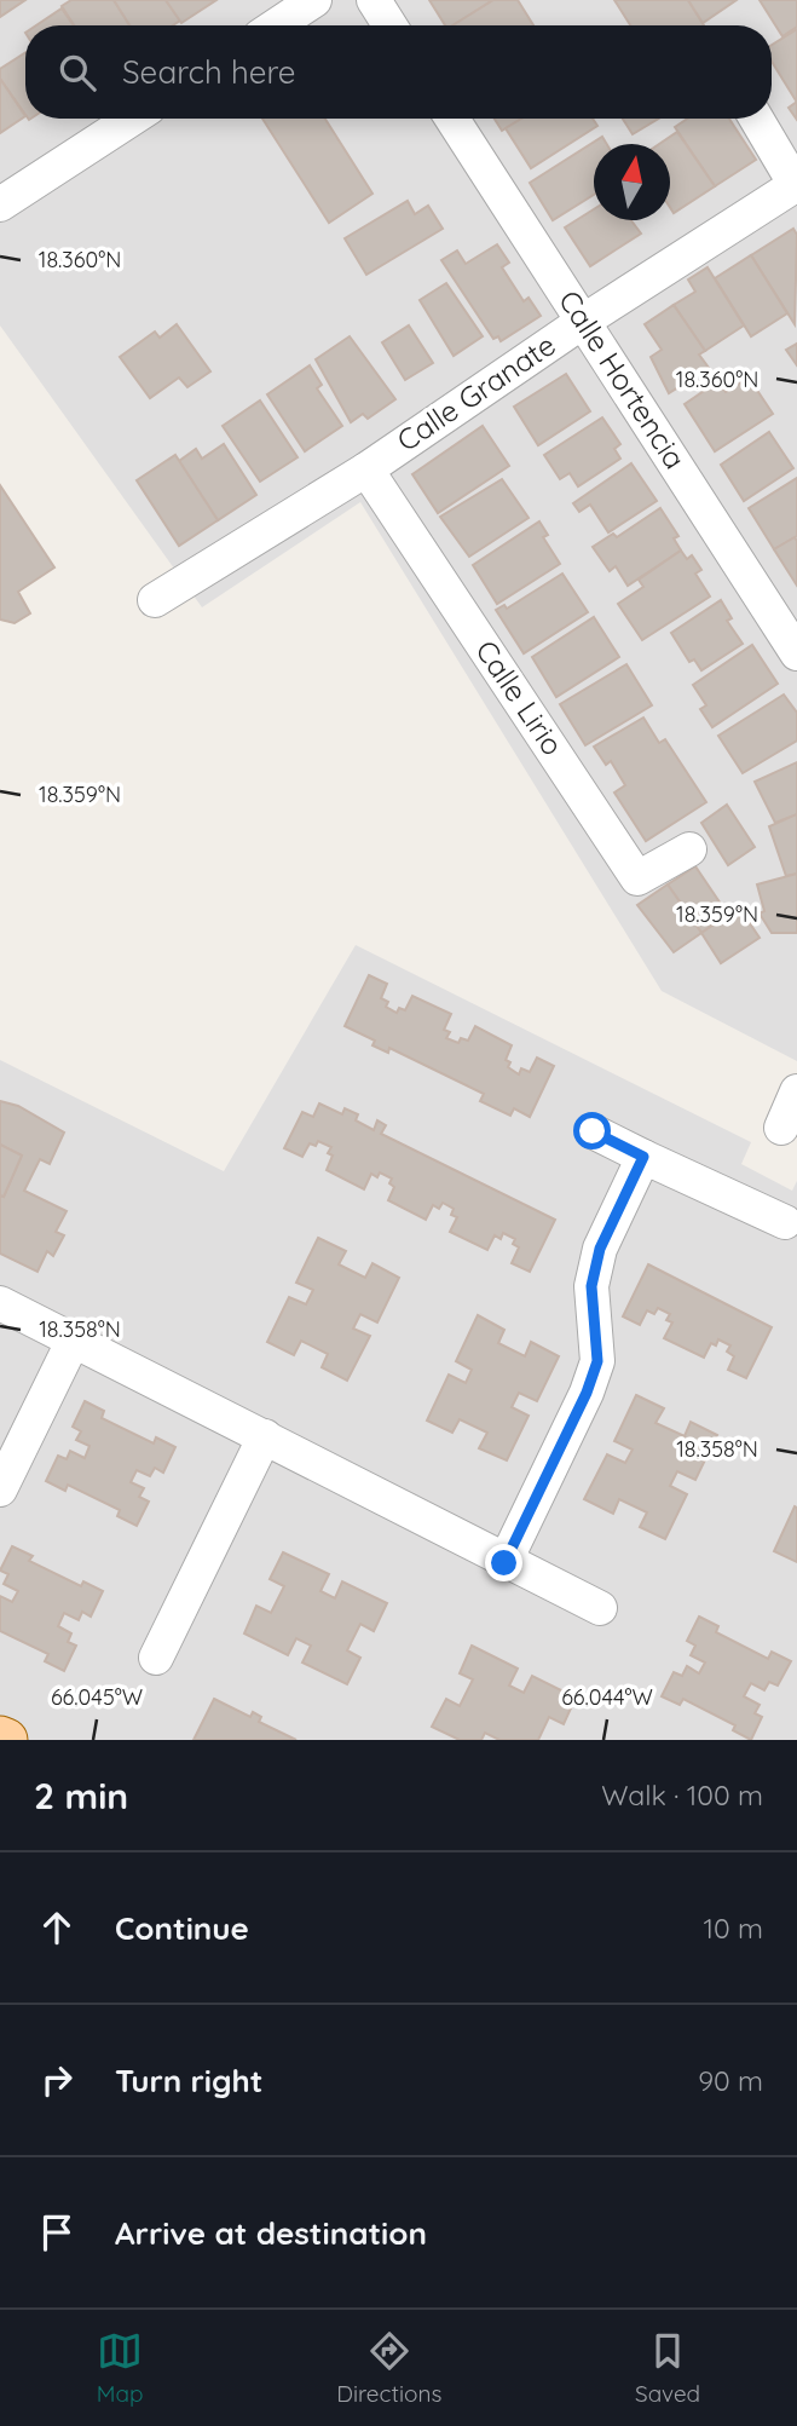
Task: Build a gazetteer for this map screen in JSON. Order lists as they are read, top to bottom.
{
  "streets": {
    "street": ["Calle Hortencia", "Calle Granate", "Calle Lirio"]
  },
  "crossings": [
    ["Calle Hortencia", "Calle Granate"],
    ["Calle Granate", "Calle Lirio"]
  ],
  "north": "top",
  "page": {
    "search": "Search here",
    "heading": ["2 min", "Walk · 100 m"],
    "list": [
      ["Continue", "10 m"],
      ["Turn right", "90 m"],
      "Arrive at destination"
    ],
    "nav": ["Map", "Directions", "Saved"]
  },
  "coordinates": [
    "18.360°N",
    "18.359°N",
    "18.358°N",
    "66.045°W",
    "66.044°W"
  ]
}
